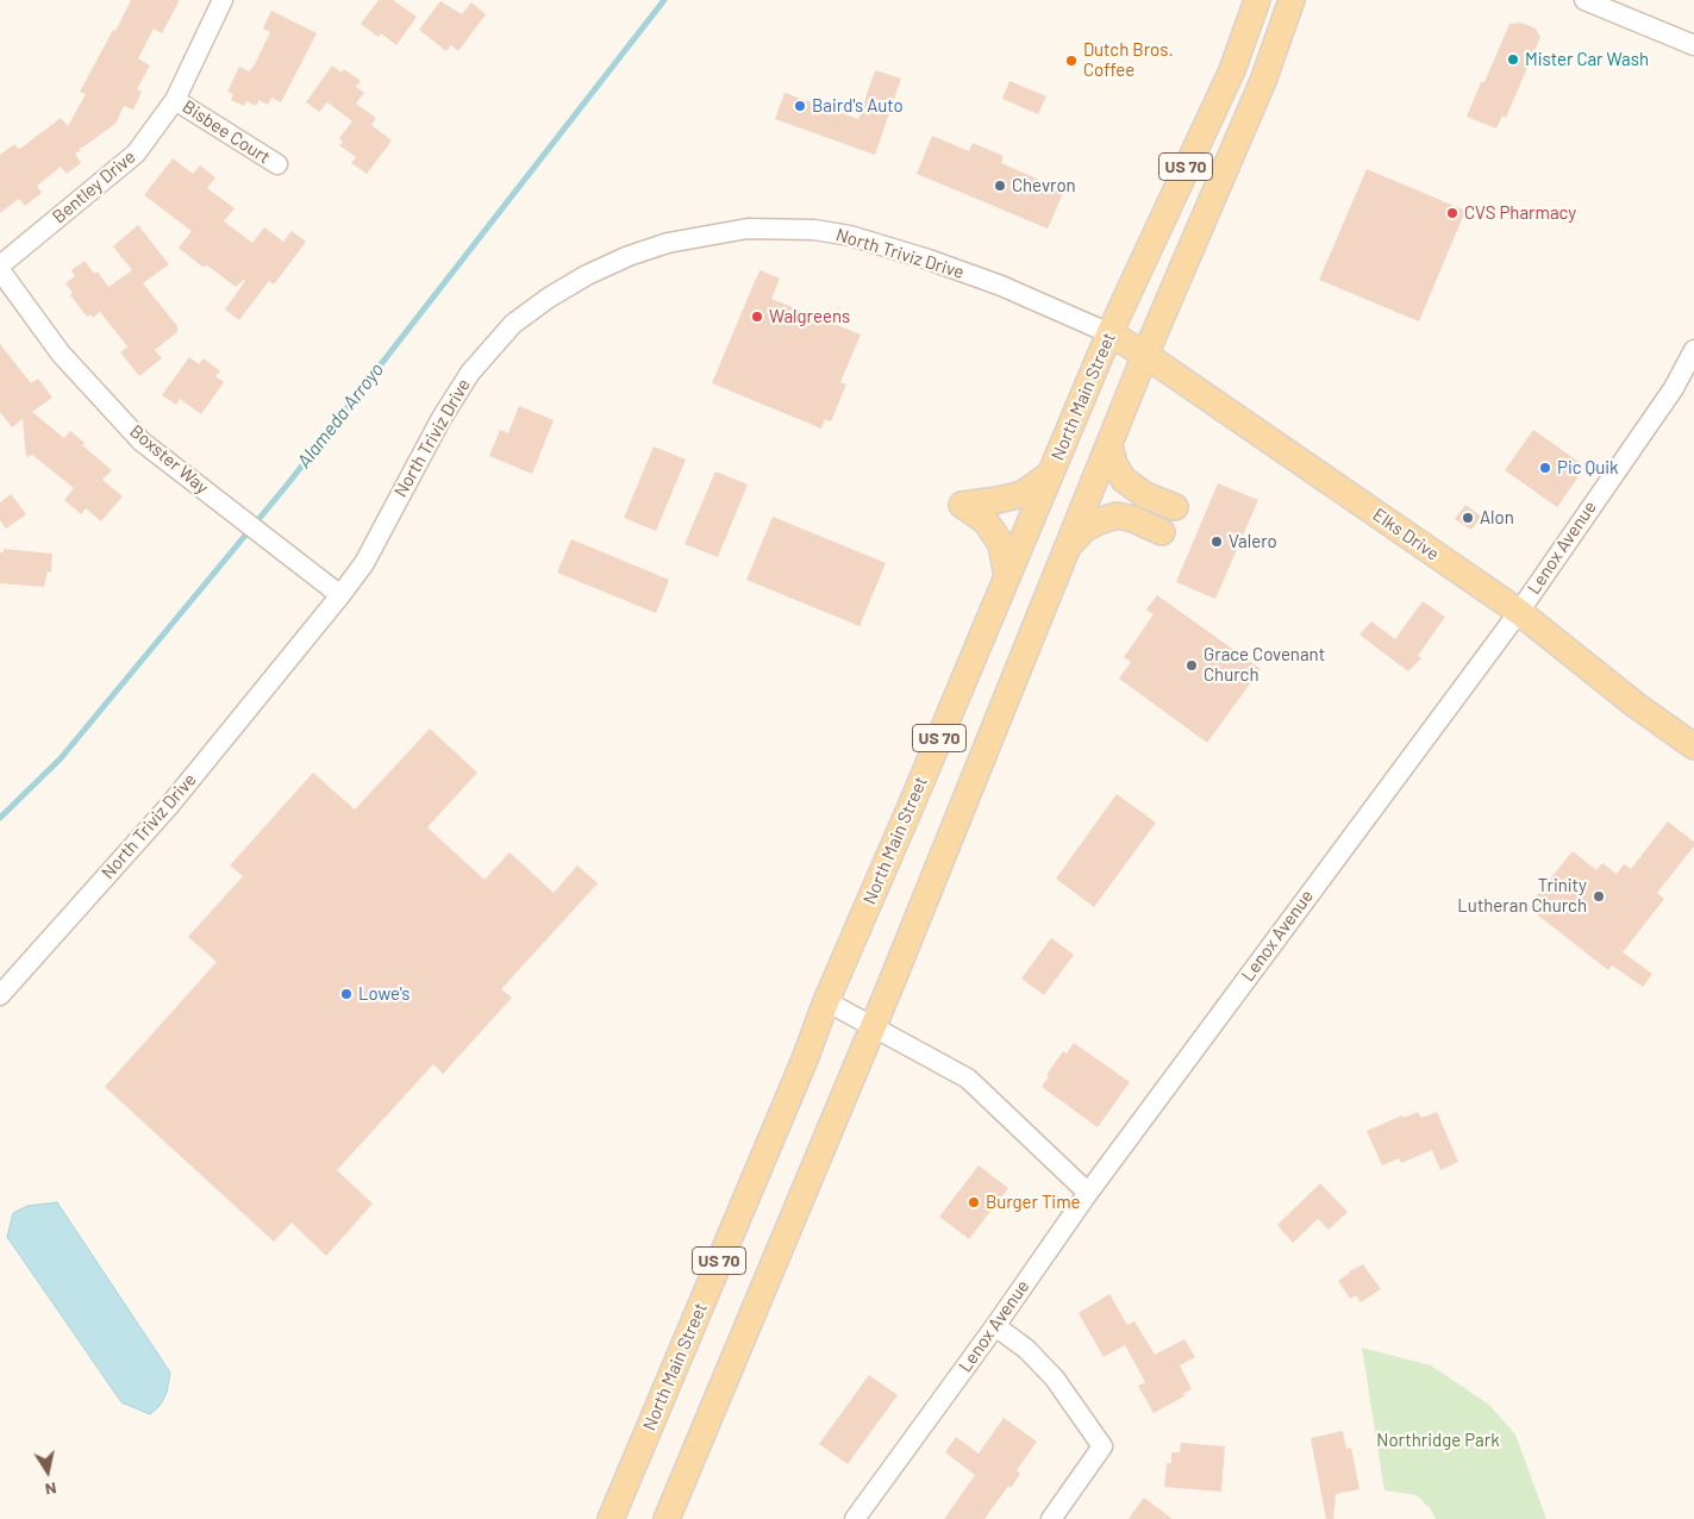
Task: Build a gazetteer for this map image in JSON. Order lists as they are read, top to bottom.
{
  "streets": {
    "main road": ["US 70", "North Main Street", "Elks Drive"],
    "street": [
      "Bisbee Court",
      "Bentley Drive",
      "North Triviz Drive",
      "Boxster Way",
      "Lenox Avenue"
    ]
  },
  "crossings": [
    ["Bisbee Court", "Bentley Drive"],
    ["US 70", "Elks Drive"],
    ["North Triviz Drive", "North Main Street"],
    ["North Triviz Drive", "Boxster Way"],
    ["North Triviz Drive", "Elks Drive"],
    ["North Main Street", "Elks Drive"],
    ["Elks Drive", "Lenox Avenue"]
  ],
  "water": ["Alameda Arroyo"],
  "parks": ["Northridge Park"],
  "places": [
    "Mister Car Wash",
    "Dutch Bros. Coffee",
    "Baird's Auto",
    "Chevron",
    "CVS Pharmacy",
    "Walgreens",
    "Pic Quik",
    "Alon",
    "Valero",
    "Grace Covenant Church",
    "Trinity Lutheran Church",
    "Lowe's",
    "Burger Time"
  ],
  "north": "bottom"
}
